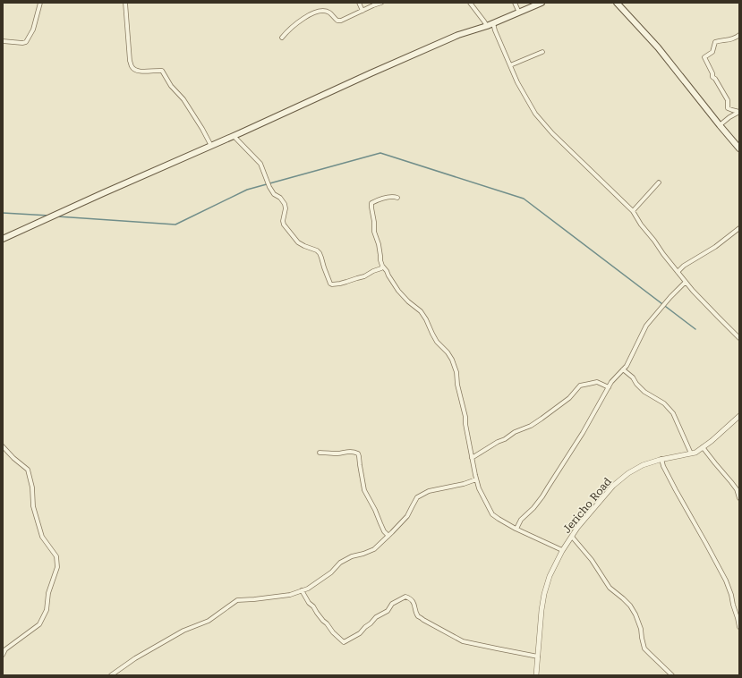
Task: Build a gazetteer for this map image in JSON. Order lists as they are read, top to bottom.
{
  "streets": {
    "street": ["Jericho Road"]
  }
}
